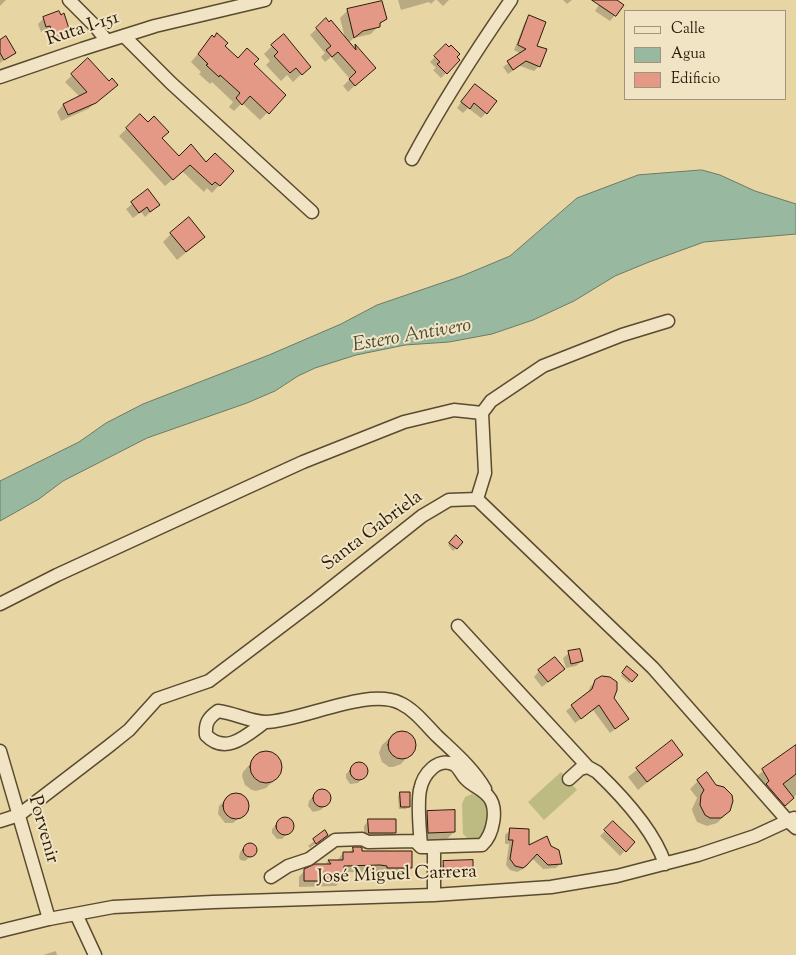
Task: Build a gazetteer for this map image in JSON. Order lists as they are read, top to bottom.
{
  "streets": {
    "street": [
      "Ruta I-151",
      "Santa Gabriela",
      "Porvenir",
      "José Miguel Carrera"
    ]
  },
  "crossings": [
    ["Santa Gabriela", "Porvenir"],
    ["Porvenir", "José Miguel Carrera"]
  ],
  "water": ["Estero Antivero"],
  "legend": ["Calle", "Agua", "Edificio"]
}
